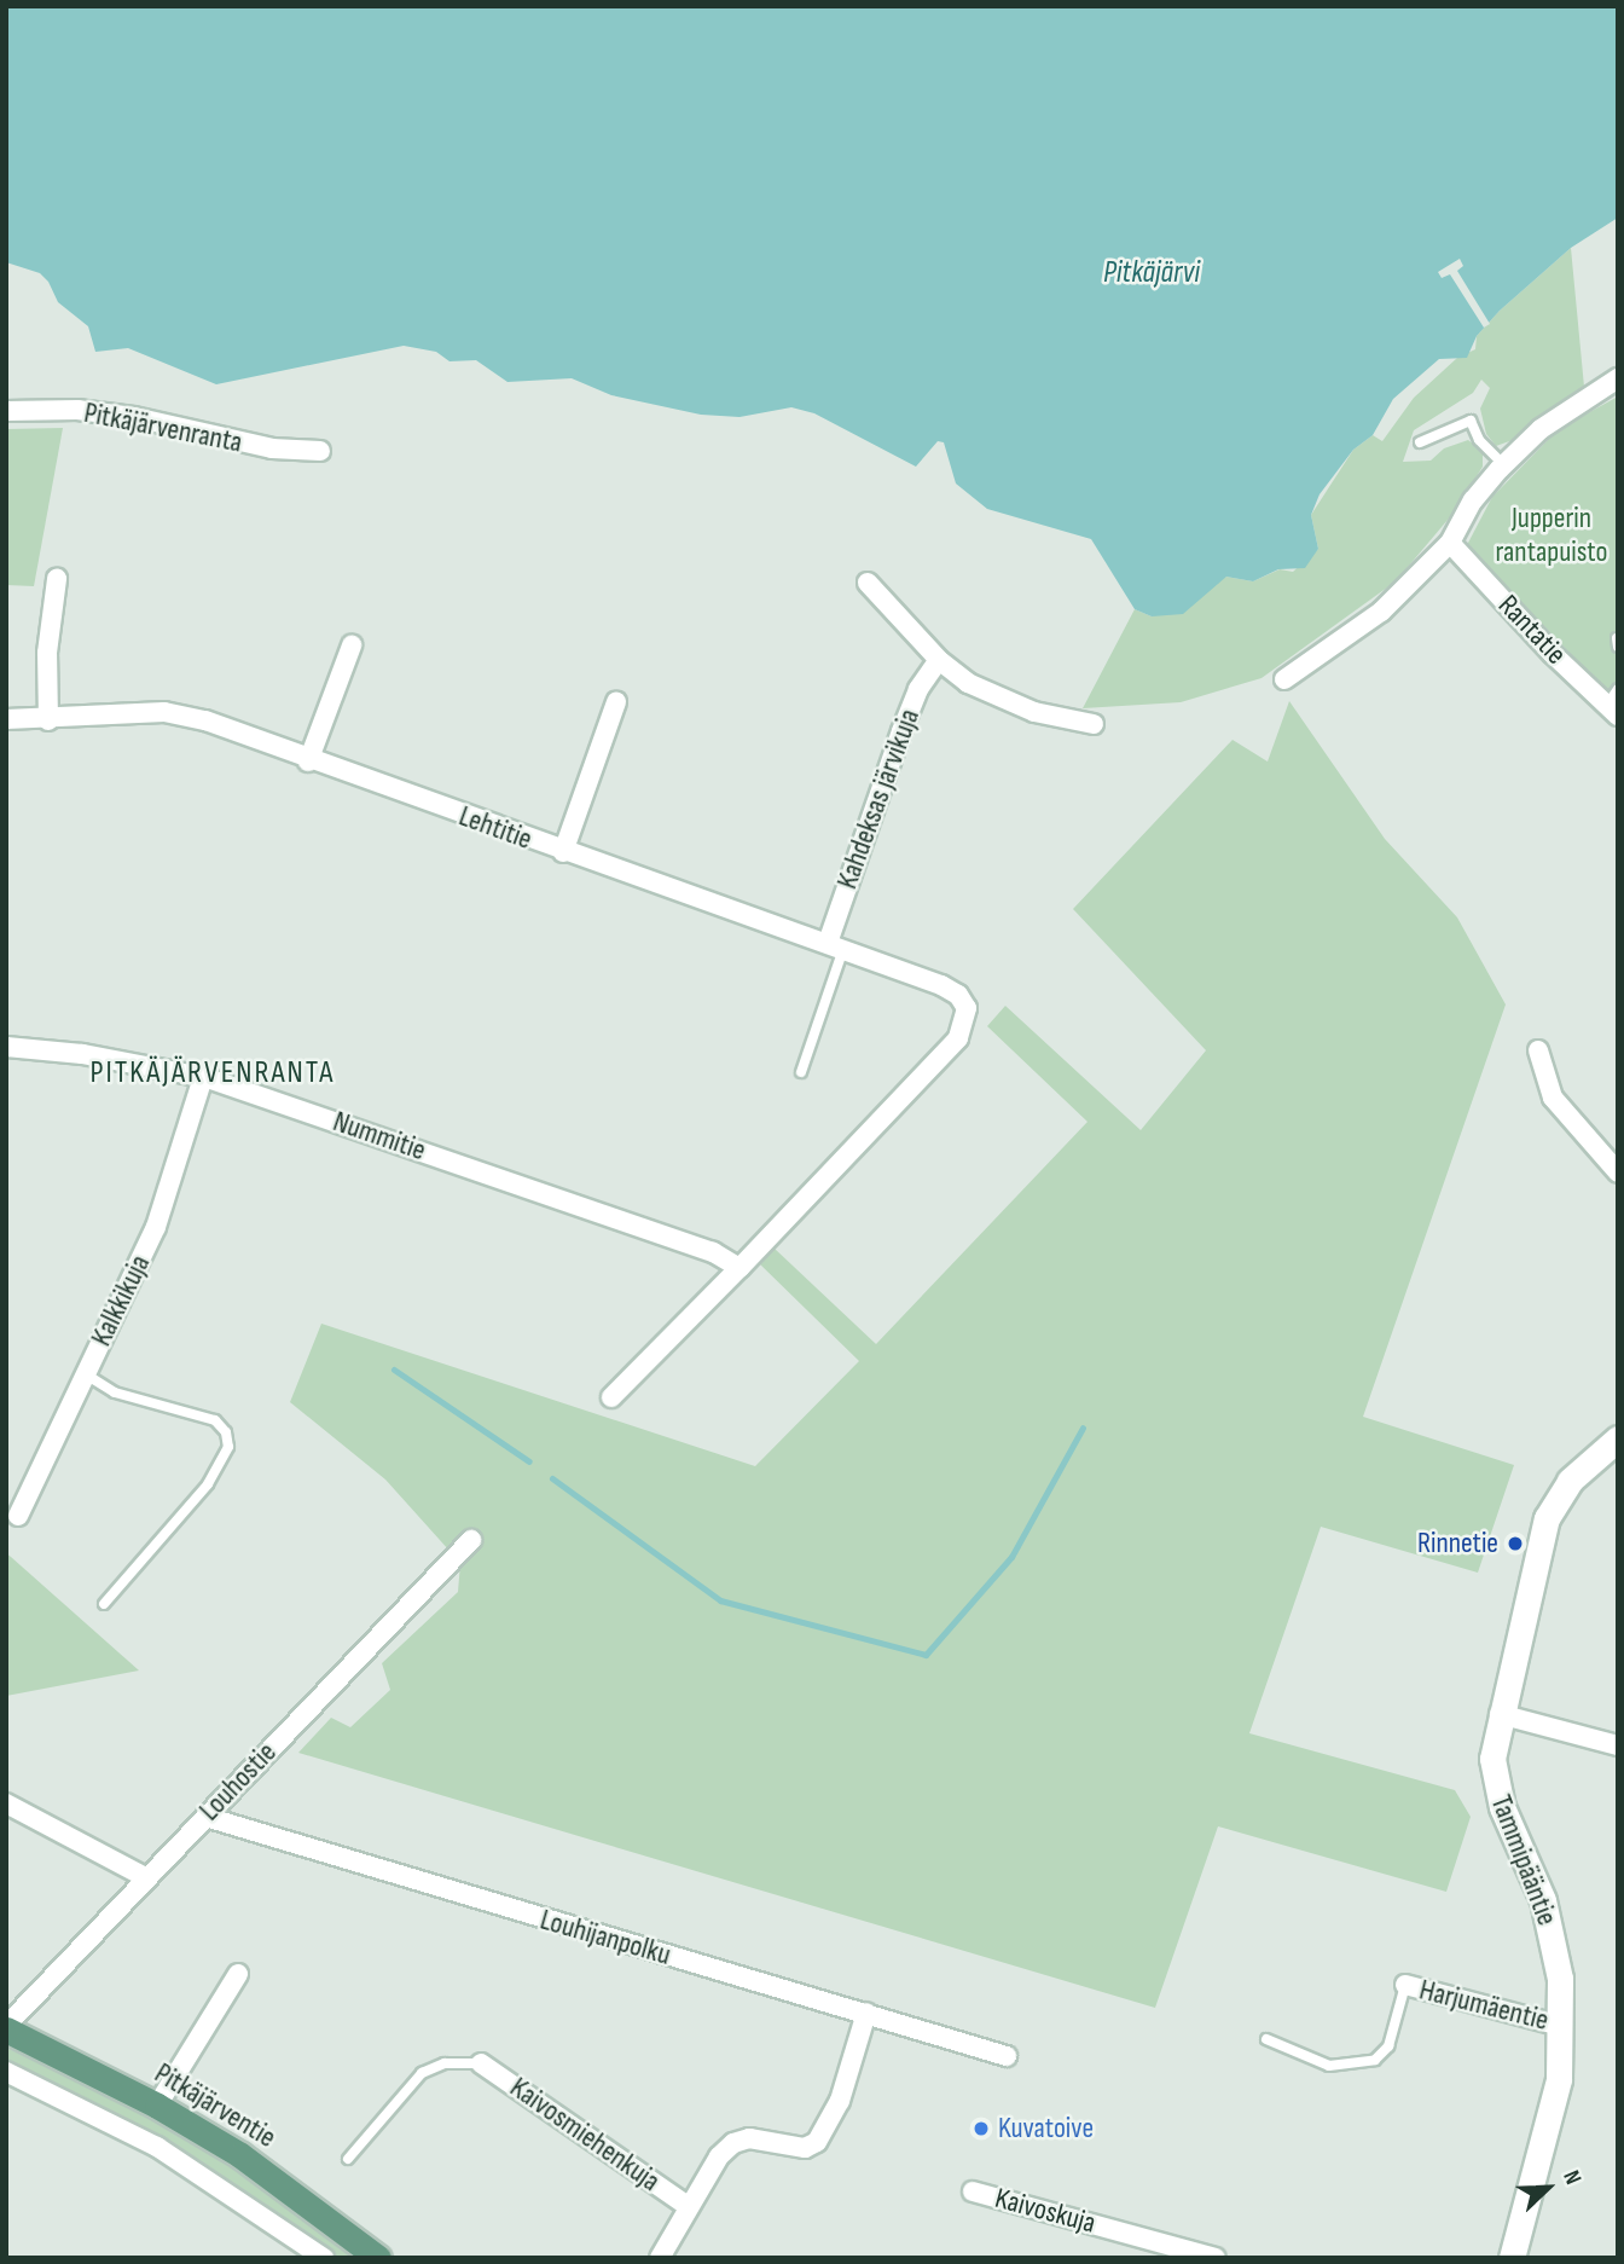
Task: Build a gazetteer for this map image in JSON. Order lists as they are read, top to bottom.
{
  "streets": {
    "main road": ["Pitkäjärventie"],
    "street": [
      "Pitkäjärvenranta",
      "Rantatie",
      "Kahdeksas järvikuja",
      "Lehtitie",
      "Nummitie",
      "Kalkkikuja",
      "Louhostie",
      "Tammipääntie",
      "Louhijanpolku",
      "Harjumäentie",
      "Kaivosmiehenkuja",
      "Kaivoskuja"
    ]
  },
  "crossings": [
    ["Kahdeksas järvikuja", "Lehtitie"],
    ["Lehtitie", "Nummitie"],
    ["Nummitie", "Kalkkikuja"],
    ["Louhostie", "Louhijanpolku"],
    ["Louhostie", "Pitkäjärventie"],
    ["Tammipääntie", "Harjumäentie"]
  ],
  "districts": ["PITKÄJÄRVENRANTA"],
  "water": ["Pitkäjärvi"],
  "parks": ["Jupperin rantapuisto"],
  "places": ["Rinnetie", "Kuvatoive"],
  "north": "top right"
}
